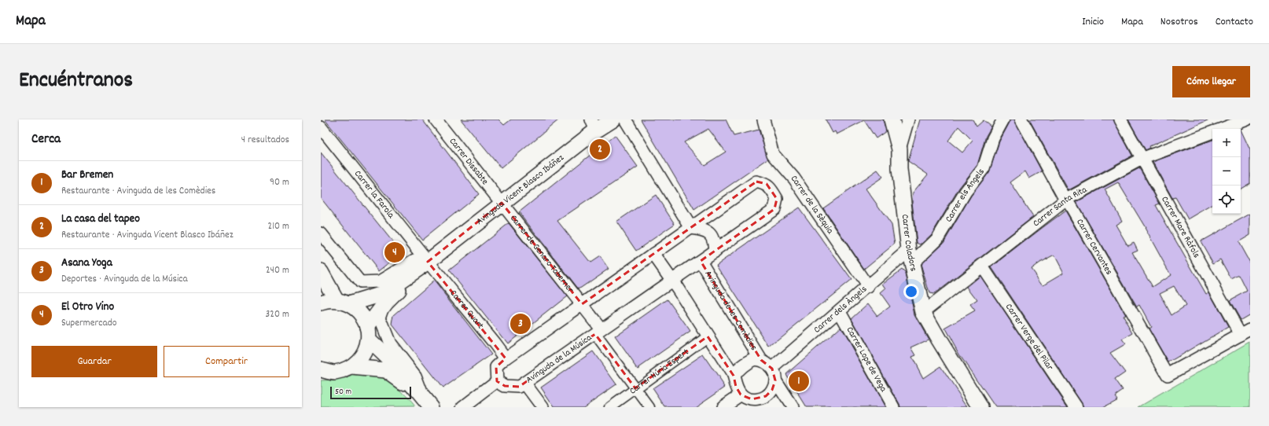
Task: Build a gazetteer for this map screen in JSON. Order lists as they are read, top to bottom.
{
  "streets": {
    "street": [
      "Carrer Dissabte",
      "Avinguda Vicent Blasco Ibáñez",
      "Carrer la Farola",
      "Carrer els Àngels",
      "Carrer de la Sèquia",
      "Carrer Santa Rita",
      "Carrer Mare Ràfols",
      "Carrer Coladors",
      "Carrer Cervantes",
      "Carrer de Genaro Taberner",
      "Carrer Quart",
      "Carrer dels Àngels",
      "Avinguda de les Comèdies",
      "Carrer Verge del Pilar",
      "Avinguda de la Música",
      "Carrer Lope de Vega",
      "Carrer Núria Espert"
    ]
  },
  "crossings": [
    ["Carrer Dissabte", "Avinguda Vicent Blasco Ibáñez"],
    ["Carrer Dissabte", "Carrer de Genaro Taberner"],
    ["Avinguda Vicent Blasco Ibáñez", "Carrer la Farola"],
    ["Avinguda Vicent Blasco Ibáñez", "Carrer de Genaro Taberner"],
    ["Avinguda Vicent Blasco Ibáñez", "Carrer Quart"],
    ["Carrer la Farola", "Carrer Quart"],
    ["Carrer els Àngels", "Carrer Coladors"],
    ["Carrer els Àngels", "Carrer dels Àngels"],
    ["Carrer de la Sèquia", "Carrer dels Àngels"],
    ["Carrer Santa Rita", "Carrer Mare Ràfols"],
    ["Carrer Santa Rita", "Carrer Coladors"],
    ["Carrer Santa Rita", "Carrer Cervantes"],
    ["Carrer Santa Rita", "Carrer Verge del Pilar"],
    ["Carrer Mare Ràfols", "Carrer Cervantes"],
    ["Carrer Coladors", "Carrer dels Àngels"],
    ["Carrer de Genaro Taberner", "Avinguda de la Música"],
    ["Carrer Quart", "Avinguda de la Música"],
    ["Carrer dels Àngels", "Avinguda de les Comèdies"],
    ["Carrer dels Àngels", "Carrer Lope de Vega"],
    ["Avinguda de les Comèdies", "Avinguda de la Música"]
  ],
  "scale_bar": "50 m",
  "page": {
    "header": "Mapa",
    "nav": [
      "Inicio",
      "Mapa",
      "Nosotros",
      "Contacto"
    ],
    "title": "Encuéntranos",
    "buttons": [
      "Cómo llegar",
      ["Guardar", "Compartir"]
    ],
    "heading": ["Cerca", "4 resultados"],
    "map_buttons": ["+", "−"],
    "pins": [
      "2",
      "4",
      "3",
      "1"
    ],
    "list": [
      {
        "mark": "1",
        "name": "Bar Bremen",
        "note": "Restaurante · Avinguda de les Comèdies",
        "value": "90 m"
      },
      {
        "mark": "2",
        "name": "La casa del tapeo",
        "note": "Restaurante · Avinguda Vicent Blasco Ibáñez",
        "value": "210 m"
      },
      {
        "mark": "3",
        "name": "Asana Yoga",
        "note": "Deportes · Avinguda de la Música",
        "value": "240 m"
      },
      {
        "mark": "4",
        "name": "El Otro Vino",
        "note": "Supermercado",
        "value": "320 m"
      }
    ],
    "scale": "50 m"
  }
}
